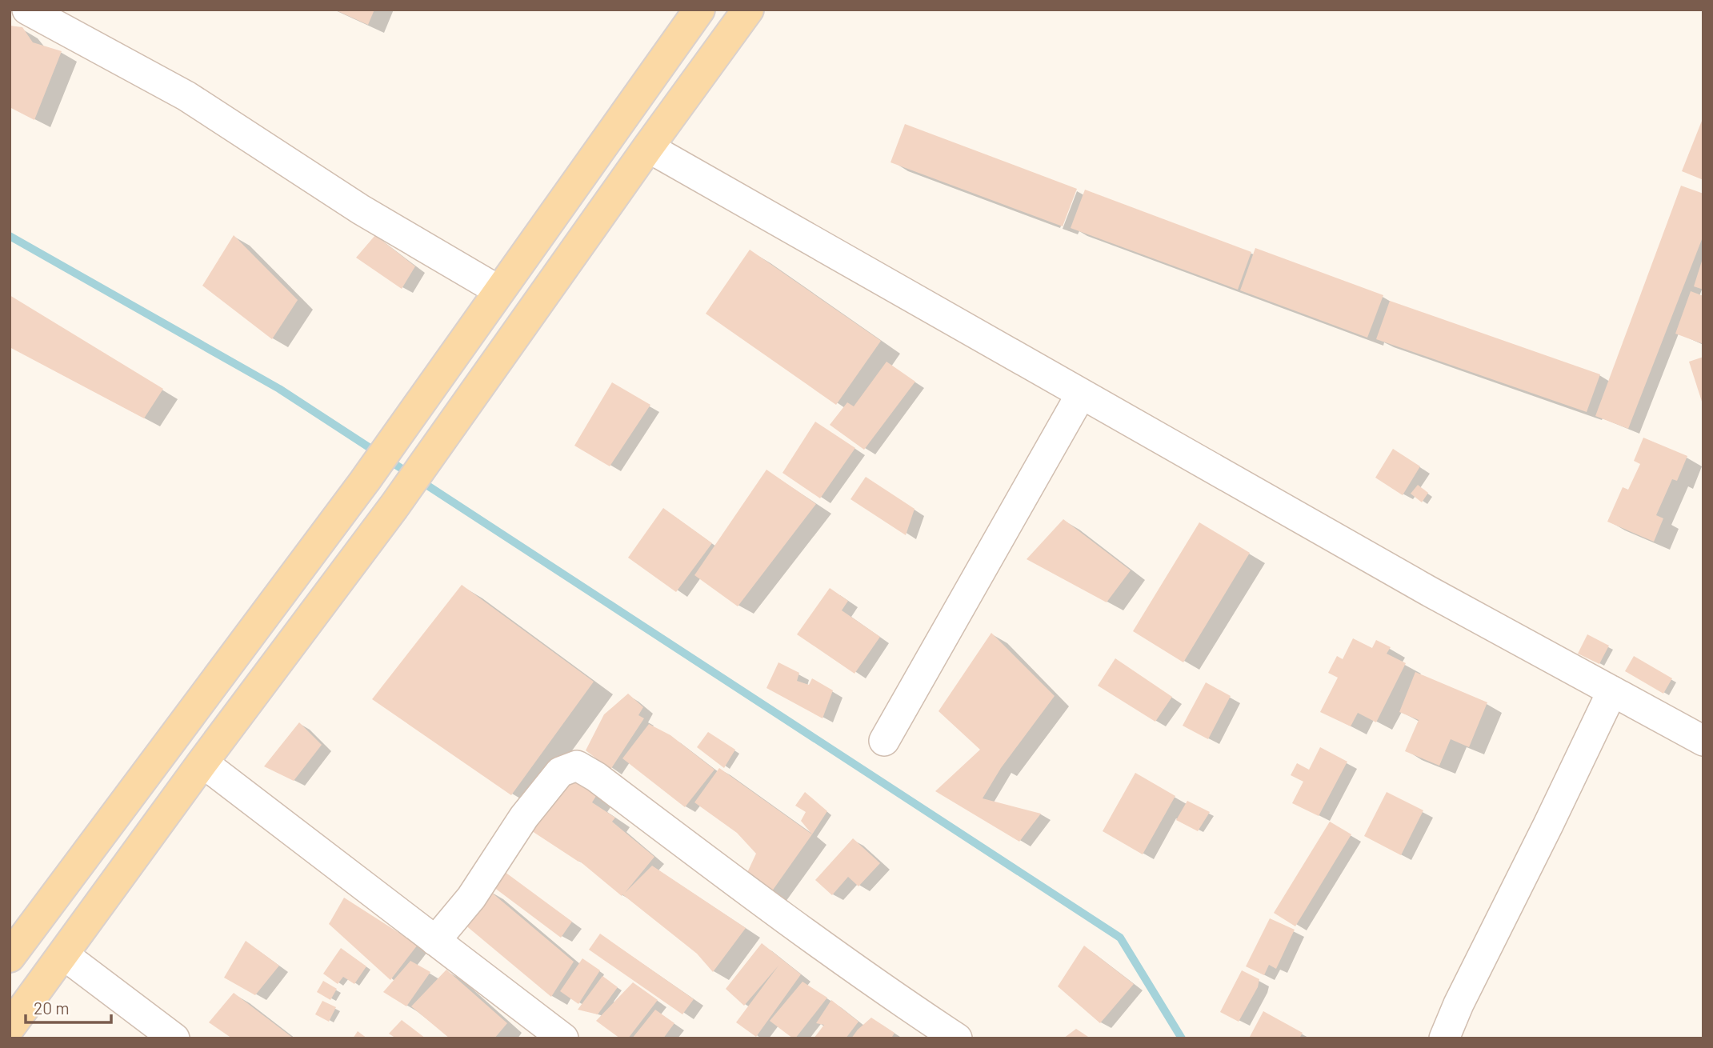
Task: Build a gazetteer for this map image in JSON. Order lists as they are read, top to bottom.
{
  "scale_bar": "20 m"
}
